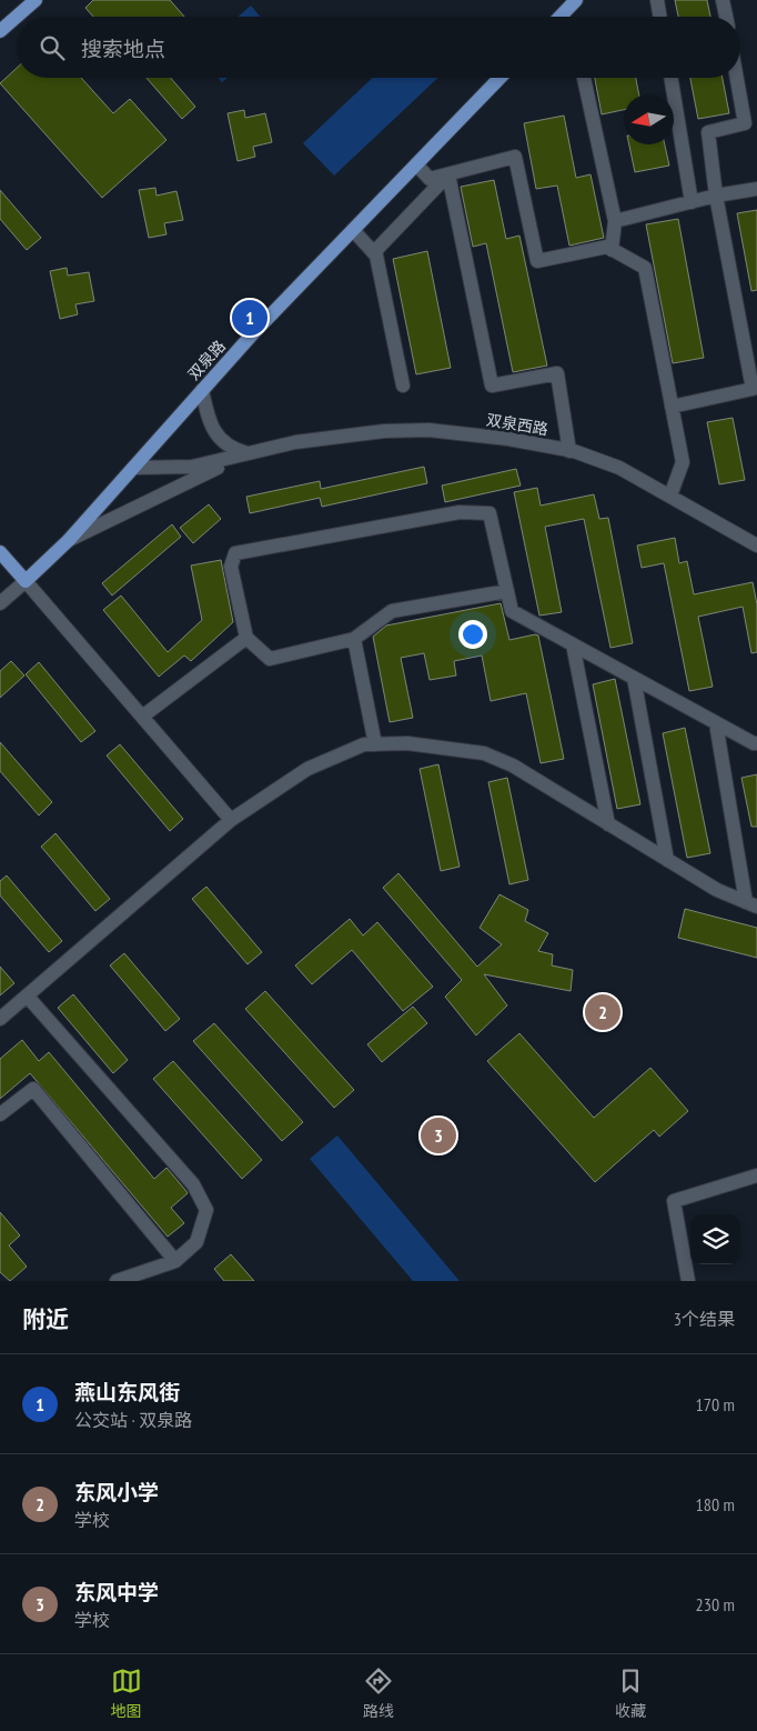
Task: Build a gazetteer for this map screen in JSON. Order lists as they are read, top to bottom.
{
  "streets": {
    "main road": ["双泉路"],
    "street": ["双泉西路"]
  },
  "crossings": [
    ["双泉路", "双泉西路"]
  ],
  "north": "left",
  "page": {
    "search": "搜索地点",
    "pins": ["1", "2", "3"],
    "heading": ["附近", "3个结果"],
    "list": [
      {
        "mark": "1",
        "name": "燕山东风街",
        "note": "公交站 · 双泉路",
        "value": "170 m"
      },
      {
        "mark": "2",
        "name": "东风小学",
        "note": "学校",
        "value": "180 m"
      },
      {
        "mark": "3",
        "name": "东风中学",
        "note": "学校",
        "value": "230 m"
      }
    ],
    "nav": ["地图", "路线", "收藏"]
  }
}
